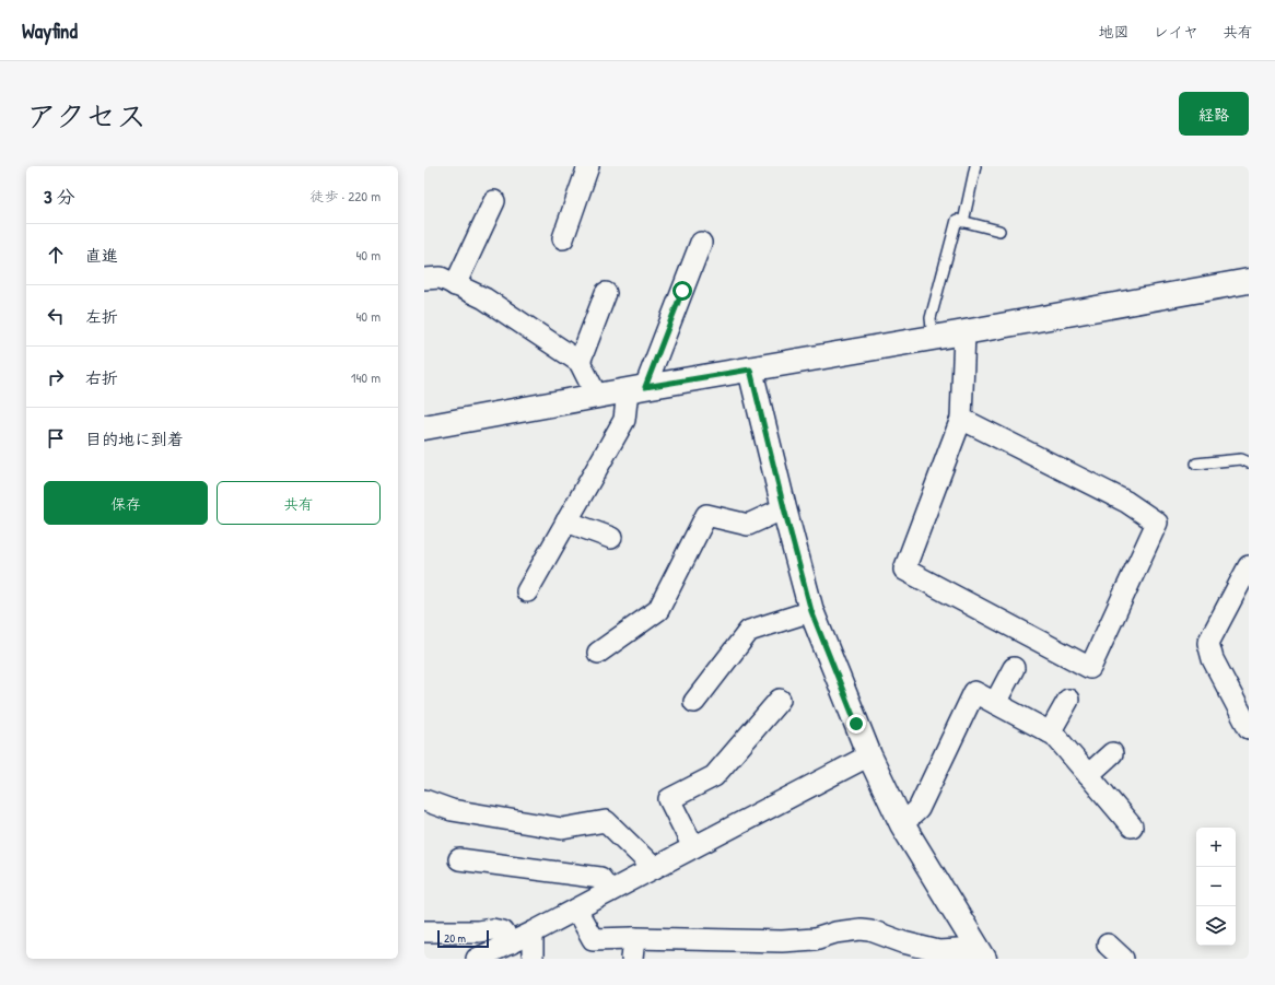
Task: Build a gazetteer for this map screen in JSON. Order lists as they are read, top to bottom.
{
  "scale_bar": "20 m",
  "page": {
    "header": "Wayfind",
    "nav": ["地図", "レイヤ", "共有"],
    "title": "アクセス",
    "buttons": [
      "経路",
      ["保存", "共有"]
    ],
    "heading": ["3 分", "徒歩 · 220 m"],
    "list": [
      ["直進", "40 m"],
      ["左折", "40 m"],
      ["右折", "140 m"],
      "目的地に到着"
    ],
    "map_buttons": ["+", "−"],
    "scale": "20 m"
  }
}
